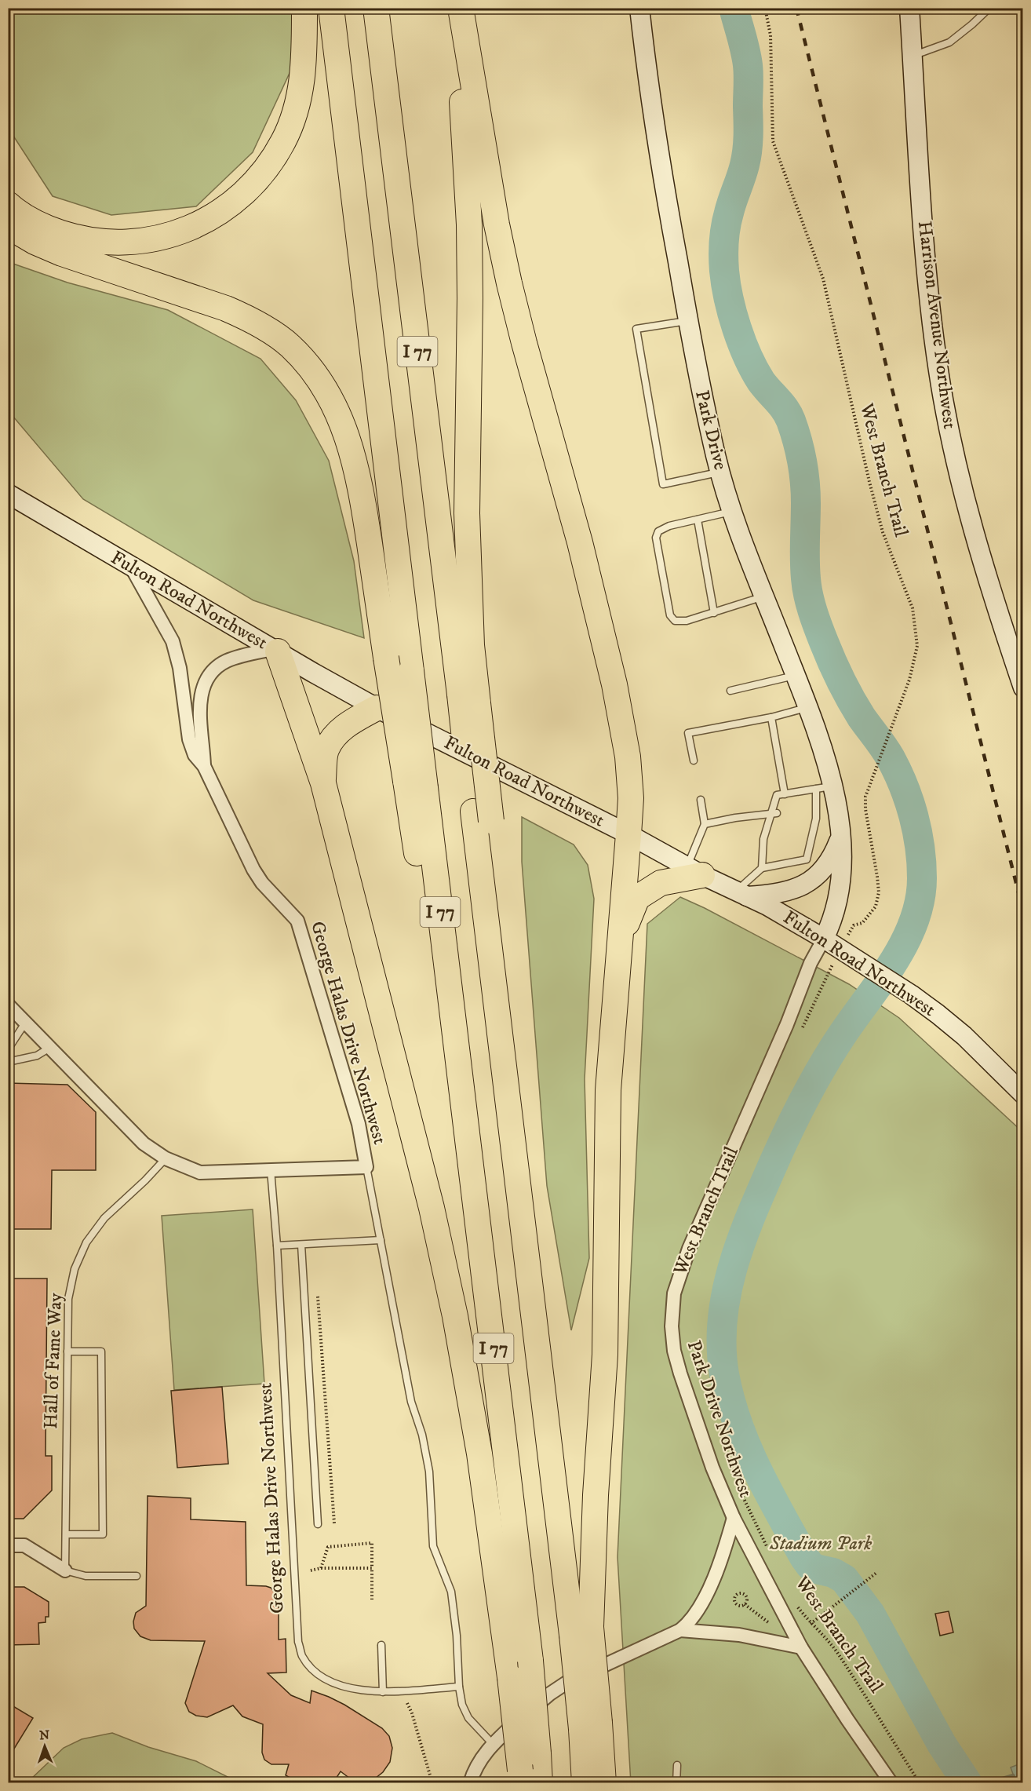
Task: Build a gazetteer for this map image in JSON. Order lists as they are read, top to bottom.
{
  "streets": {
    "highway": ["I 77"],
    "main road": ["Harrison Avenue Northwest", "Park Drive", "Fulton Road Northwest"],
    "street": ["George Halas Drive Northwest", "Park Drive Northwest"],
    "lane": ["Hall of Fame Way"],
    "path": ["West Branch Trail"]
  },
  "crossings": [
    ["Park Drive", "Fulton Road Northwest"],
    ["Park Drive", "Park Drive Northwest"],
    ["Fulton Road Northwest", "George Halas Drive Northwest"],
    ["Fulton Road Northwest", "Park Drive Northwest"],
    ["George Halas Drive Northwest", "Hall of Fame Way"]
  ],
  "parks": ["Stadium Park"],
  "north": "top"
}
